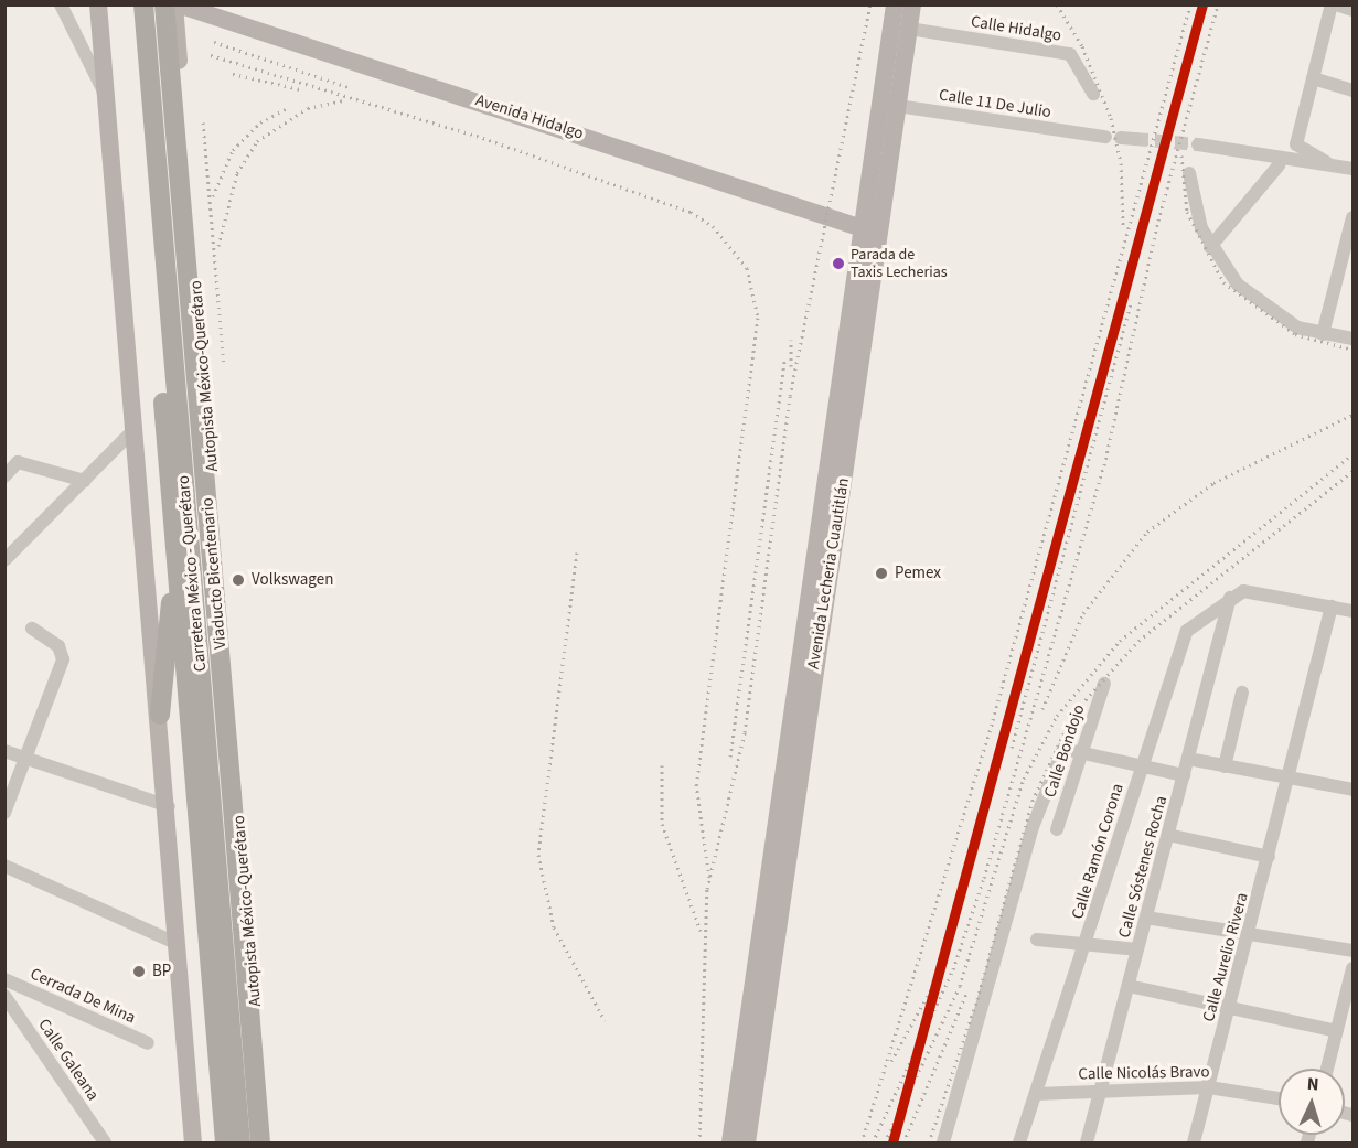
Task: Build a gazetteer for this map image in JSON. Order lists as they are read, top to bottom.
{
  "streets": {
    "highway": ["Carretera México - Querétaro", "Viaducto Bicentenario"],
    "main road": ["Avenida Hidalgo", "Autopista México-Querétaro", "Avenida Lecheria Cuautitlán"],
    "street": [
      "Calle Hidalgo",
      "Calle 11 De Julio",
      "Calle Bondojo",
      "Calle Ramón Corona",
      "Calle Sóstenes Rocha",
      "Calle Aurelio Rivera",
      "Cerrada De Mina",
      "Calle Galeana",
      "Calle Nicolás Bravo"
    ]
  },
  "crossings": [
    ["Calle Hidalgo", "Avenida Lecheria Cuautitlán"],
    ["Calle 11 De Julio", "Avenida Lecheria Cuautitlán"],
    ["Avenida Hidalgo", "Autopista México-Querétaro"],
    ["Avenida Hidalgo", "Avenida Lecheria Cuautitlán"],
    ["Autopista México-Querétaro", "Viaducto Bicentenario"],
    ["Calle Ramón Corona", "Calle Sóstenes Rocha"],
    ["Calle Ramón Corona", "Calle Nicolás Bravo"],
    ["Calle Sóstenes Rocha", "Calle Nicolás Bravo"],
    ["Calle Aurelio Rivera", "Calle Nicolás Bravo"]
  ],
  "places": [
    "Parada de Taxis Lecherias",
    "Pemex",
    "Volkswagen",
    "BP"
  ],
  "north": "top"
}
